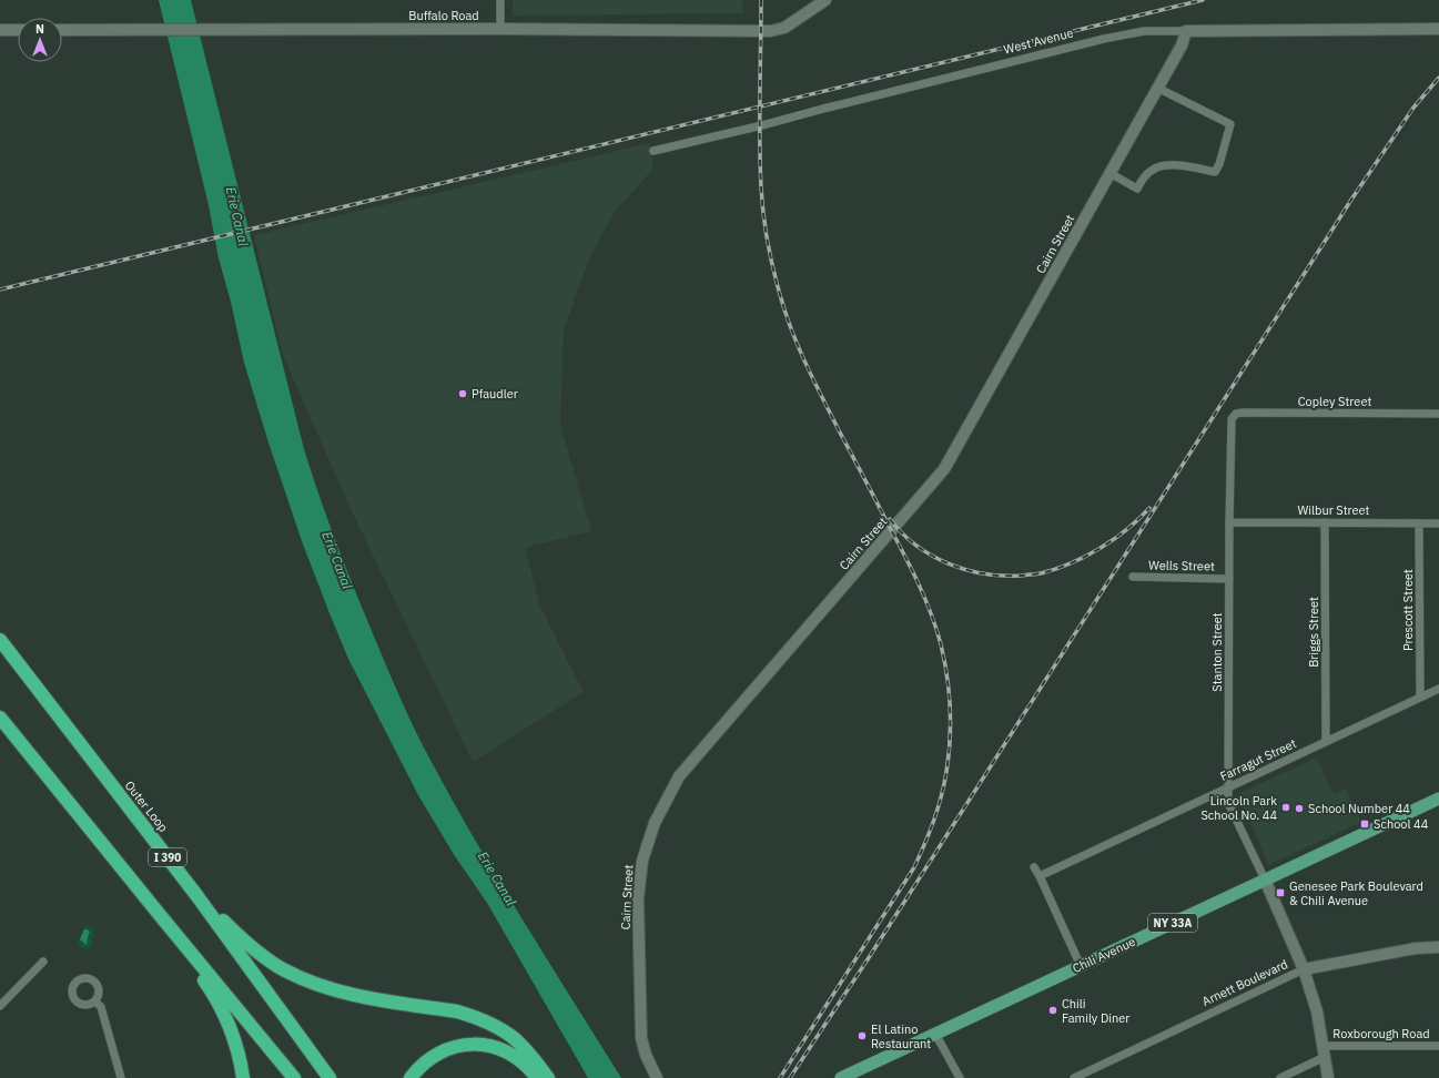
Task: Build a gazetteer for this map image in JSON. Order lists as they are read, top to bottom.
{
  "streets": {
    "highway": ["Outer Loop", "I 390"],
    "main road": ["NY 33A", "Chili Avenue"],
    "street": [
      "Buffalo Road",
      "West Avenue",
      "Cairn Street",
      "Copley Street",
      "Wilbur Street",
      "Wells Street",
      "Prescott Street",
      "Briggs Street",
      "Stanton Street",
      "Farragut Street",
      "Arnett Boulevard",
      "Roxborough Road"
    ]
  },
  "crossings": [
    ["West Avenue", "Cairn Street"],
    ["Copley Street", "Stanton Street"],
    ["Wilbur Street", "Prescott Street"],
    ["Wilbur Street", "Briggs Street"],
    ["Wilbur Street", "Stanton Street"],
    ["Wells Street", "Stanton Street"],
    ["Prescott Street", "Farragut Street"],
    ["Briggs Street", "Farragut Street"],
    ["Stanton Street", "Farragut Street"],
    ["Stanton Street", "Chili Avenue"]
  ],
  "water": ["Erie Canal"],
  "places": {
    "other": [
      "Pfaudler",
      "Lincoln Park School No. 44",
      "School Number 44",
      "Chili Family Diner",
      "El Latino Restaurant"
    ],
    "transit": ["School 44", "Genesee Park Boulevard & Chili Avenue"]
  },
  "north": "top"
}
